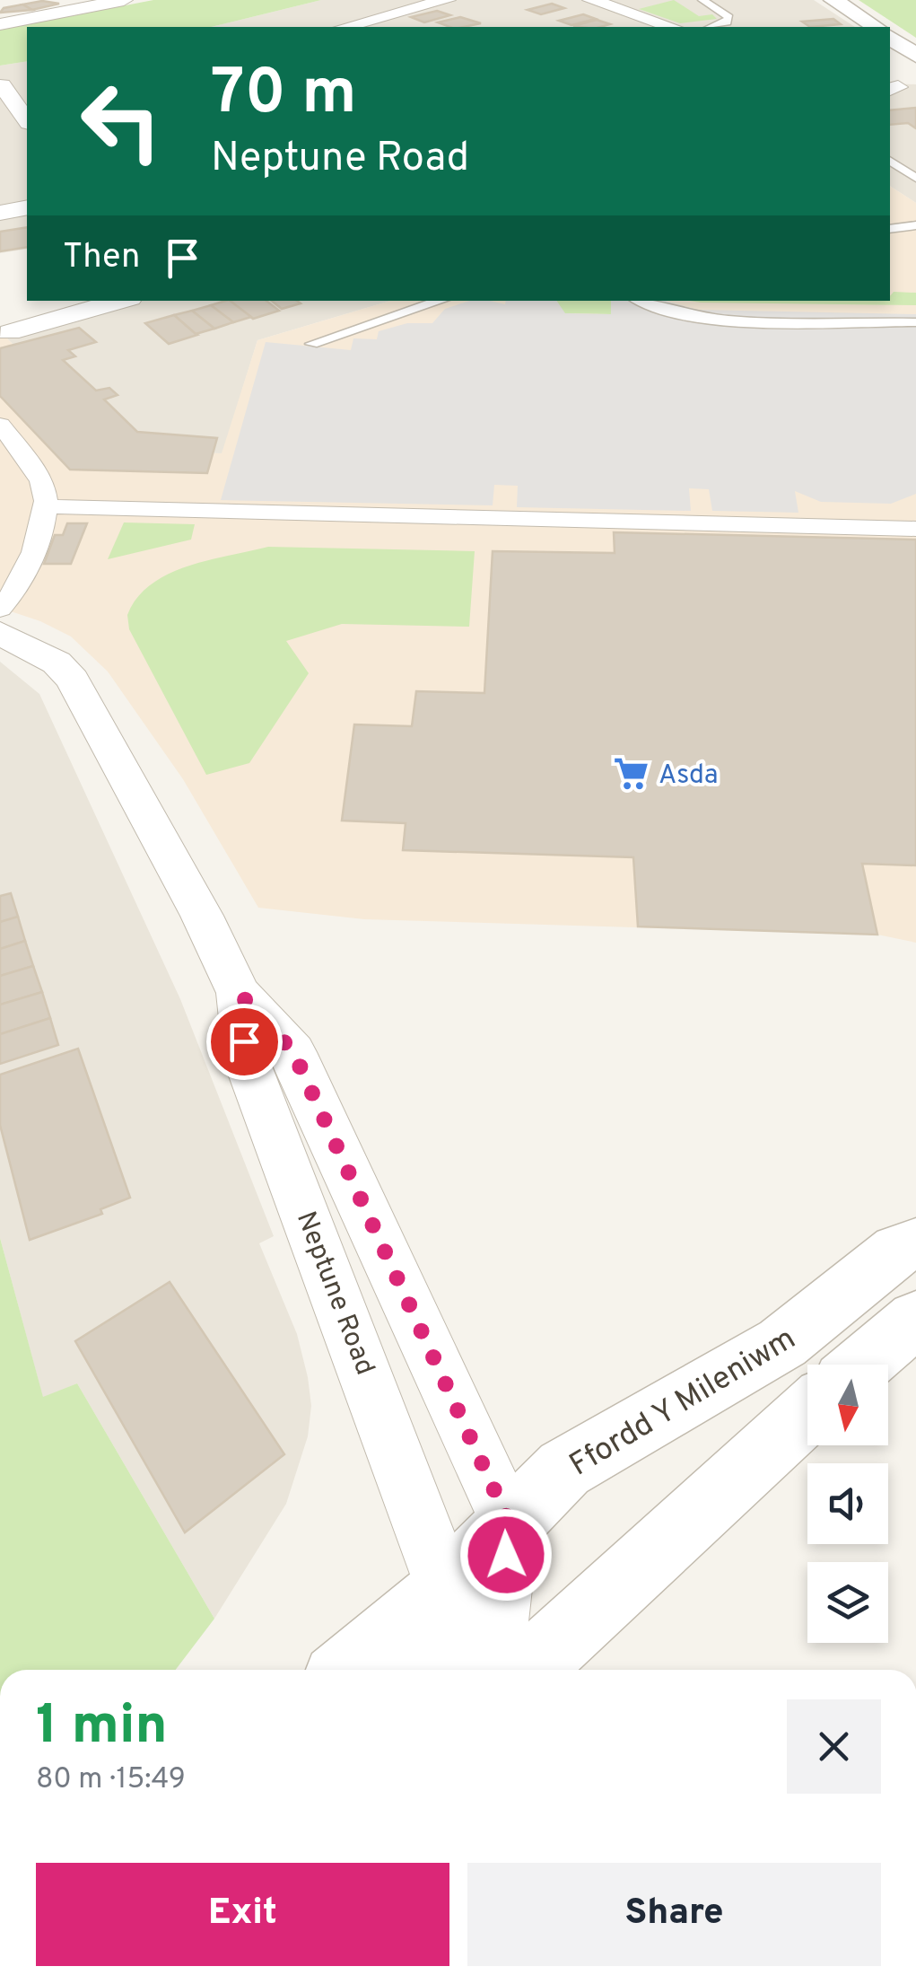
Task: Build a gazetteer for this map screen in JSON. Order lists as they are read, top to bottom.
{
  "streets": {
    "street": ["Neptune Road", "Ffordd Y Mileniwm"]
  },
  "crossings": [
    ["Neptune Road", "Ffordd Y Mileniwm"]
  ],
  "places": {
    "supermarket": ["Asda"]
  },
  "north": "bottom",
  "page": {
    "turn": ["70 m", "Neptune Road"],
    "then": "Then",
    "heading": ["1 min", "80 m · 15:49"],
    "buttons": ["Exit", "Share"]
  }
}
